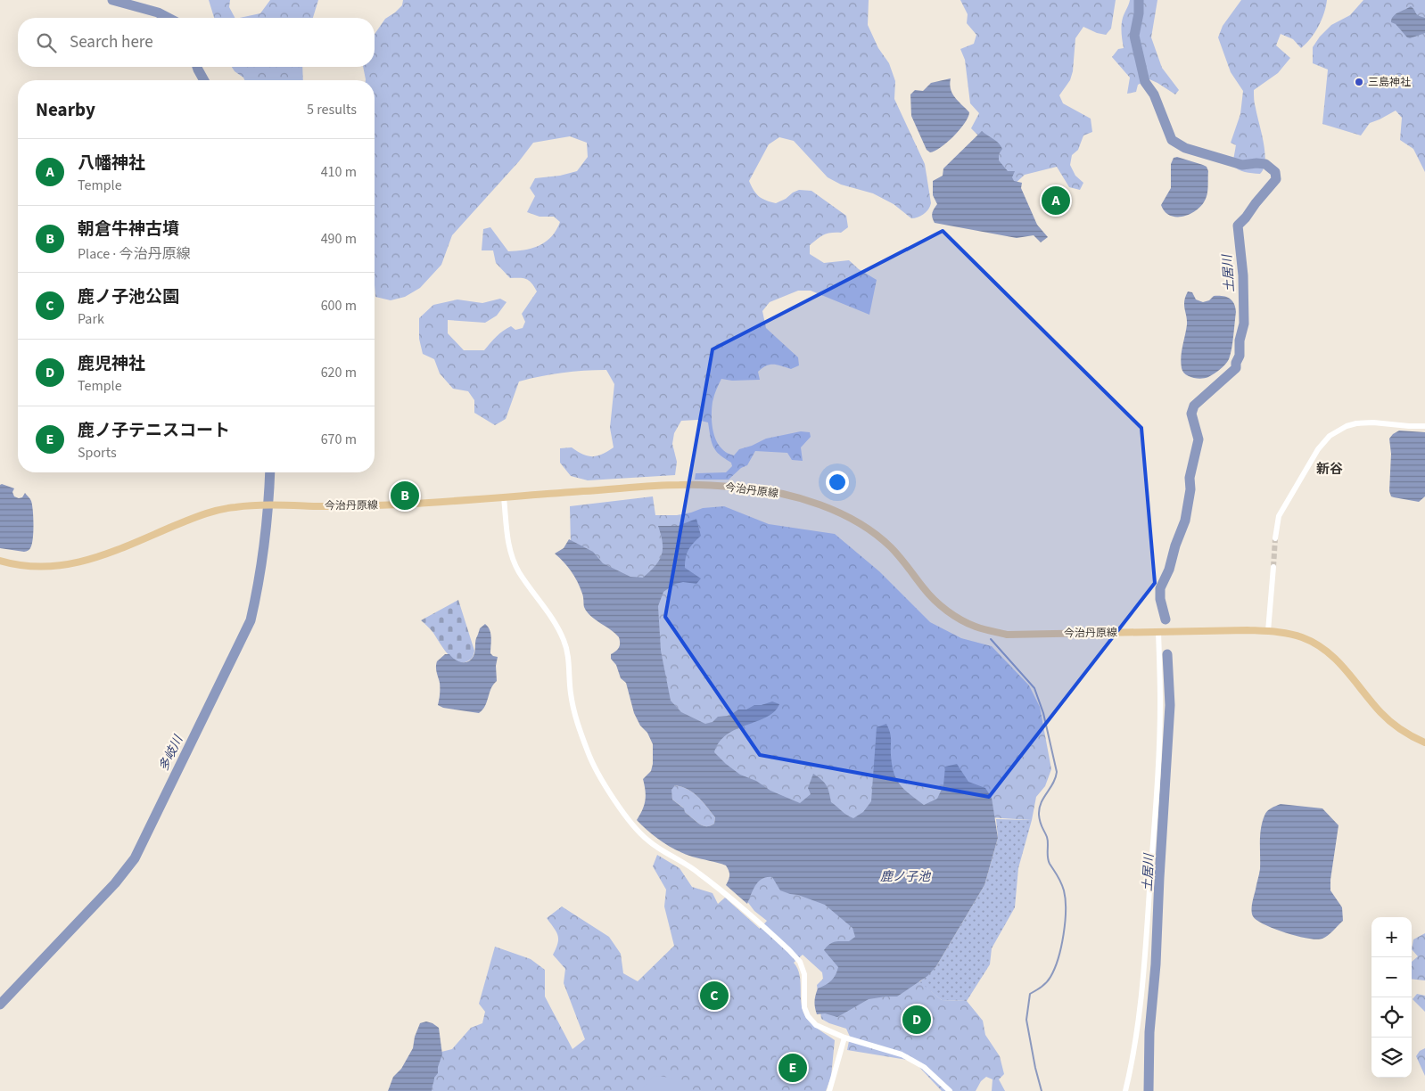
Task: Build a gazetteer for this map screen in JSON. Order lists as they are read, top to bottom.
{
  "streets": {
    "main road": ["今治丹原線"]
  },
  "districts": ["新谷"],
  "water": ["土居川", "多岐川", "鹿ノ子池"],
  "places": ["三島神社"],
  "page": {
    "search": "Search here",
    "heading": ["Nearby", "5 results"],
    "list": [
      {
        "mark": "A",
        "name": "八幡神社",
        "note": "Temple",
        "value": "410 m"
      },
      {
        "mark": "B",
        "name": "朝倉牛神古墳",
        "note": "Place · 今治丹原線",
        "value": "490 m"
      },
      {
        "mark": "C",
        "name": "鹿ノ子池公園",
        "note": "Park",
        "value": "600 m"
      },
      {
        "mark": "D",
        "name": "鹿児神社",
        "note": "Temple",
        "value": "620 m"
      },
      {
        "mark": "E",
        "name": "鹿ノ子テニスコート",
        "note": "Sports",
        "value": "670 m"
      }
    ],
    "pins": [
      "A",
      "B",
      "C",
      "D",
      "E"
    ],
    "map_buttons": ["+", "−"]
  }
}
